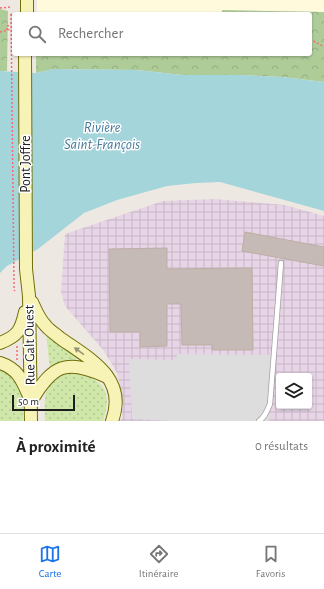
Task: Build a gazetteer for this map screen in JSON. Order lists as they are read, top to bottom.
{
  "streets": {
    "main road": ["Pont Joffre", "Rue Galt Ouest"]
  },
  "crossings": [
    ["Pont Joffre", "Rue Galt Ouest"]
  ],
  "water": ["Rivière Saint-François"],
  "scale_bar": "50 m",
  "page": {
    "search": "Rechercher",
    "scale": "50 m",
    "heading": ["À proximité", "0 résultats"],
    "nav": ["Carte", "Itinéraire", "Favoris"]
  }
}
